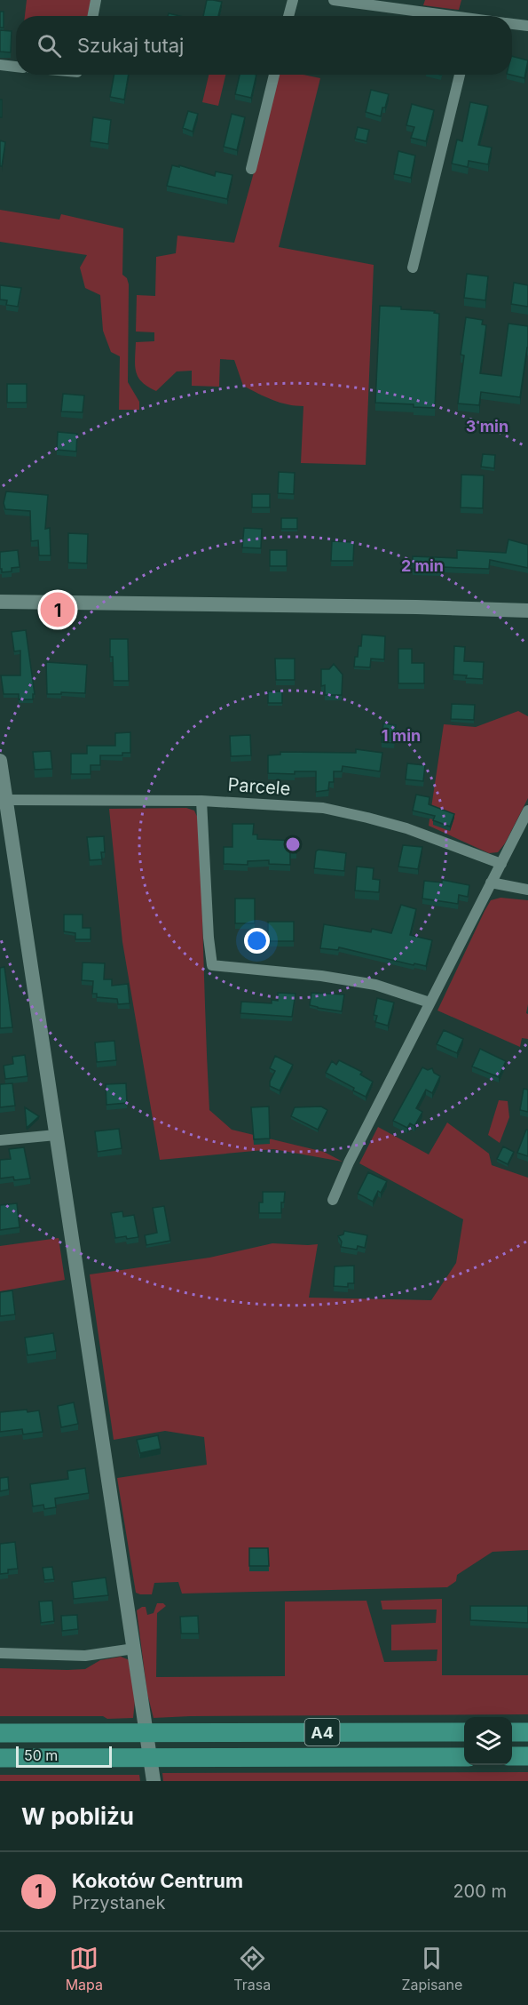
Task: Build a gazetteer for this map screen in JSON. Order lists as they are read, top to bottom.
{
  "streets": {
    "highway": ["A4"],
    "street": ["Parcele"]
  },
  "scale_bar": "50 m",
  "page": {
    "search": "Szukaj tutaj",
    "pins": "1",
    "scale": "50 m",
    "heading": "W pobliżu",
    "list": [
      {
        "mark": "1",
        "name": "Kokotów Centrum",
        "note": "Przystanek",
        "value": "200 m"
      }
    ],
    "nav": ["Mapa", "Trasa", "Zapisane"]
  },
  "rings": ["3 min", "2 min", "1 min"]
}
